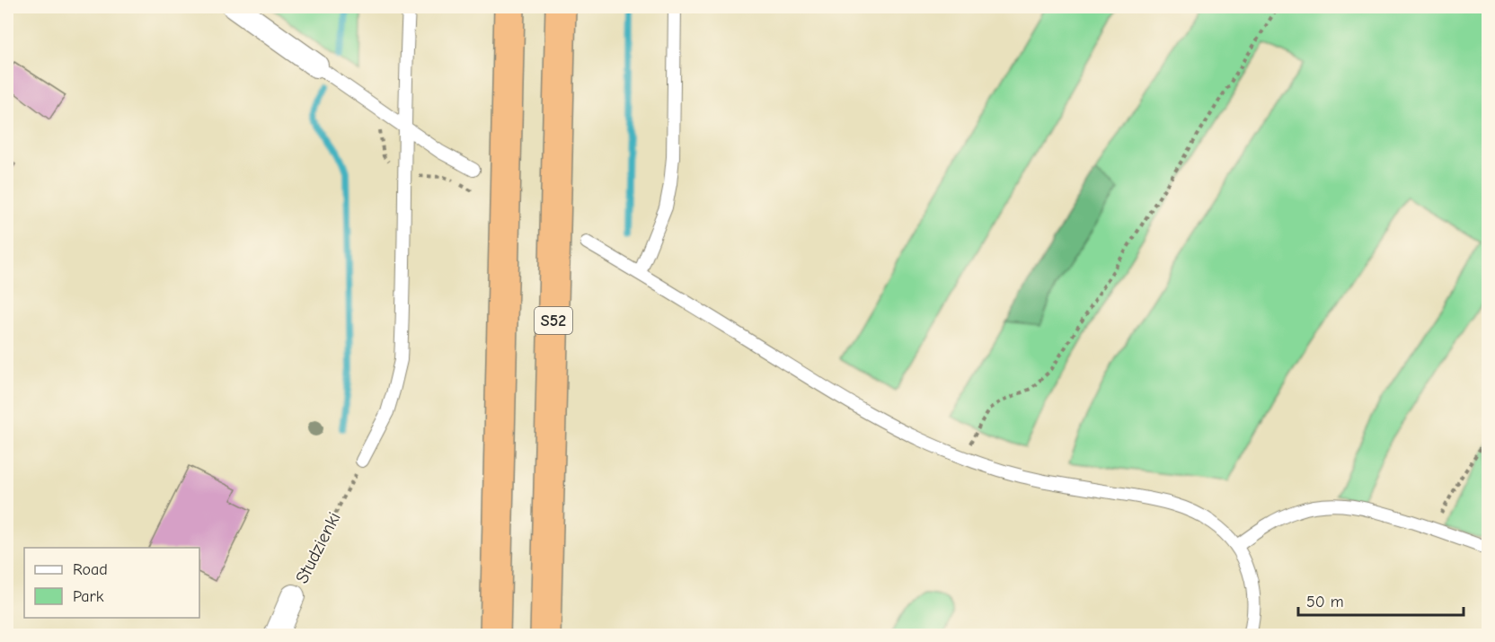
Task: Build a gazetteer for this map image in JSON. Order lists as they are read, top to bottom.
{
  "streets": {
    "highway": ["S52"],
    "street": ["Studzienki"]
  },
  "legend": ["Road", "Park"],
  "scale_bar": "50 m"
}
